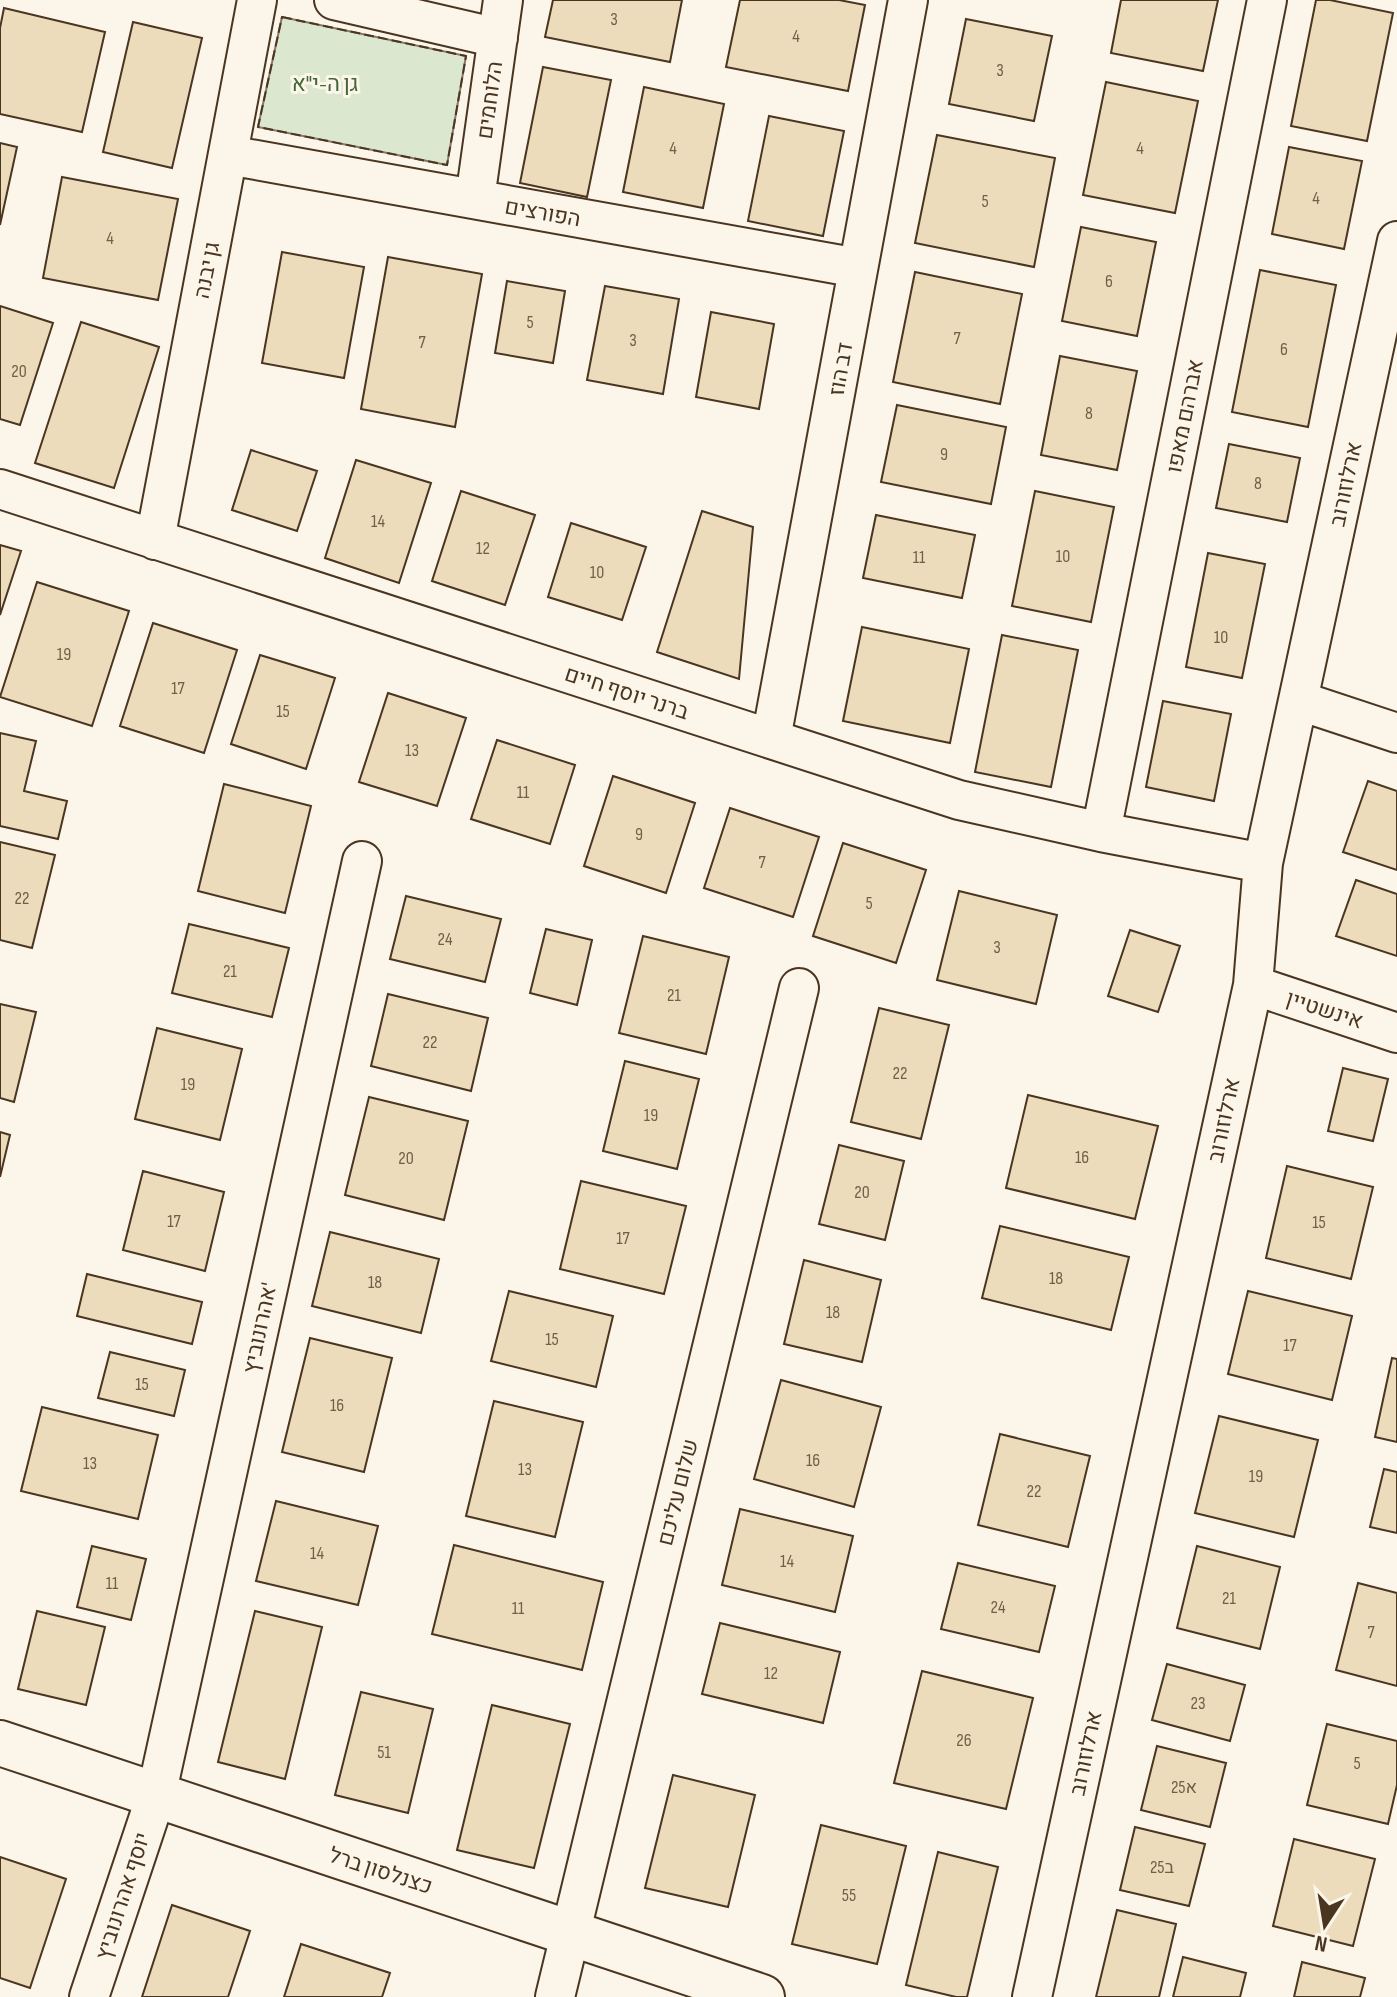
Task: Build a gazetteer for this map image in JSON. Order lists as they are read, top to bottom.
{
  "streets": {
    "street": [
      "הלוחמים",
      "הפורצים",
      "גן יבנה",
      "דב הוז",
      "אברהם מאפו",
      "ארלוזורוב",
      "ברנר יוסף חיים",
      "אינשטיין",
      "אהרונוביץ'",
      "שלום עליכם",
      "כצנלסון ברל",
      "יוסף אהרונוביץ"
    ]
  },
  "crossings": [
    ["הלוחמים", "הפורצים"],
    ["הפורצים", "גן יבנה"],
    ["הפורצים", "דב הוז"],
    ["גן יבנה", "ברנר יוסף חיים"],
    ["דב הוז", "ברנר יוסף חיים"],
    ["אברהם מאפו", "ברנר יוסף חיים"],
    ["ארלוזורוב", "ברנר יוסף חיים"],
    ["ארלוזורוב", "אינשטיין"],
    ["אהרונוביץ'", "כצנלסון ברל"],
    ["אהרונוביץ'", "יוסף אהרונוביץ"],
    ["שלום עליכם", "כצנלסון ברל"],
    ["כצנלסון ברל", "יוסף אהרונוביץ"]
  ],
  "parks": ["גן ה-י\"א"],
  "house_numbers": [
    "3",
    "4",
    "3",
    "4",
    "4",
    "4",
    "5",
    "4",
    "6",
    "5",
    "7",
    "3",
    "7",
    "6",
    "20",
    "8",
    "9",
    "8",
    "14",
    "12",
    "10",
    "11",
    "10",
    "10",
    "19",
    "17",
    "15",
    "13",
    "11",
    "9",
    "7",
    "22",
    "5",
    "24",
    "3",
    "21",
    "21",
    "22",
    "22",
    "19",
    "19",
    "16",
    "20",
    "20",
    "17",
    "15",
    "17",
    "18",
    "18",
    "18",
    "15",
    "17",
    "15",
    "16",
    "16",
    "13",
    "13",
    "19",
    "22",
    "14",
    "14",
    "11",
    "21",
    "24",
    "11",
    "7",
    "12",
    "23",
    "26",
    "51",
    "5",
    "25א",
    "25ב",
    "55"
  ],
  "north": "bottom"
}
